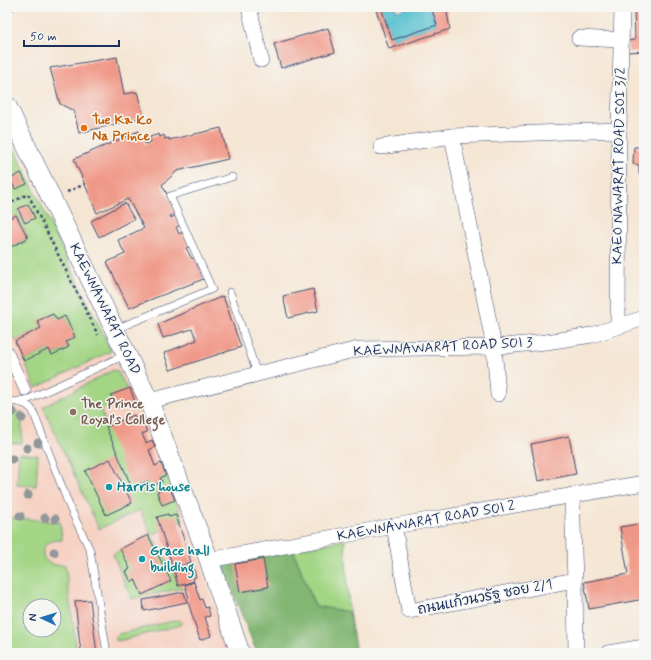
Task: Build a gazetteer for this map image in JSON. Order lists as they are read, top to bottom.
{
  "streets": {
    "street": [
      "KAEO NAWARAT ROAD SOI 3/2",
      "KAEWNAWARAT ROAD",
      "KAEWNAWARAT ROAD SOI 3",
      "KAEWNAWARAT ROAD SOI 2",
      "ถนนแก้วนวรัฐ ซอย 2/1"
    ]
  },
  "crossings": [
    ["KAEO NAWARAT ROAD SOI 3/2", "KAEWNAWARAT ROAD SOI 3"],
    ["KAEWNAWARAT ROAD", "KAEWNAWARAT ROAD SOI 3"],
    ["KAEWNAWARAT ROAD", "KAEWNAWARAT ROAD SOI 2"],
    ["KAEWNAWARAT ROAD SOI 2", "ถนนแก้วนวรัฐ ซอย 2/1"]
  ],
  "places": [
    "Tue Ka Ko Na Prince",
    "The Prince Royal's College",
    "Harris house",
    "Grace hall building"
  ],
  "scale_bar": "50 m",
  "north": "left"
}
